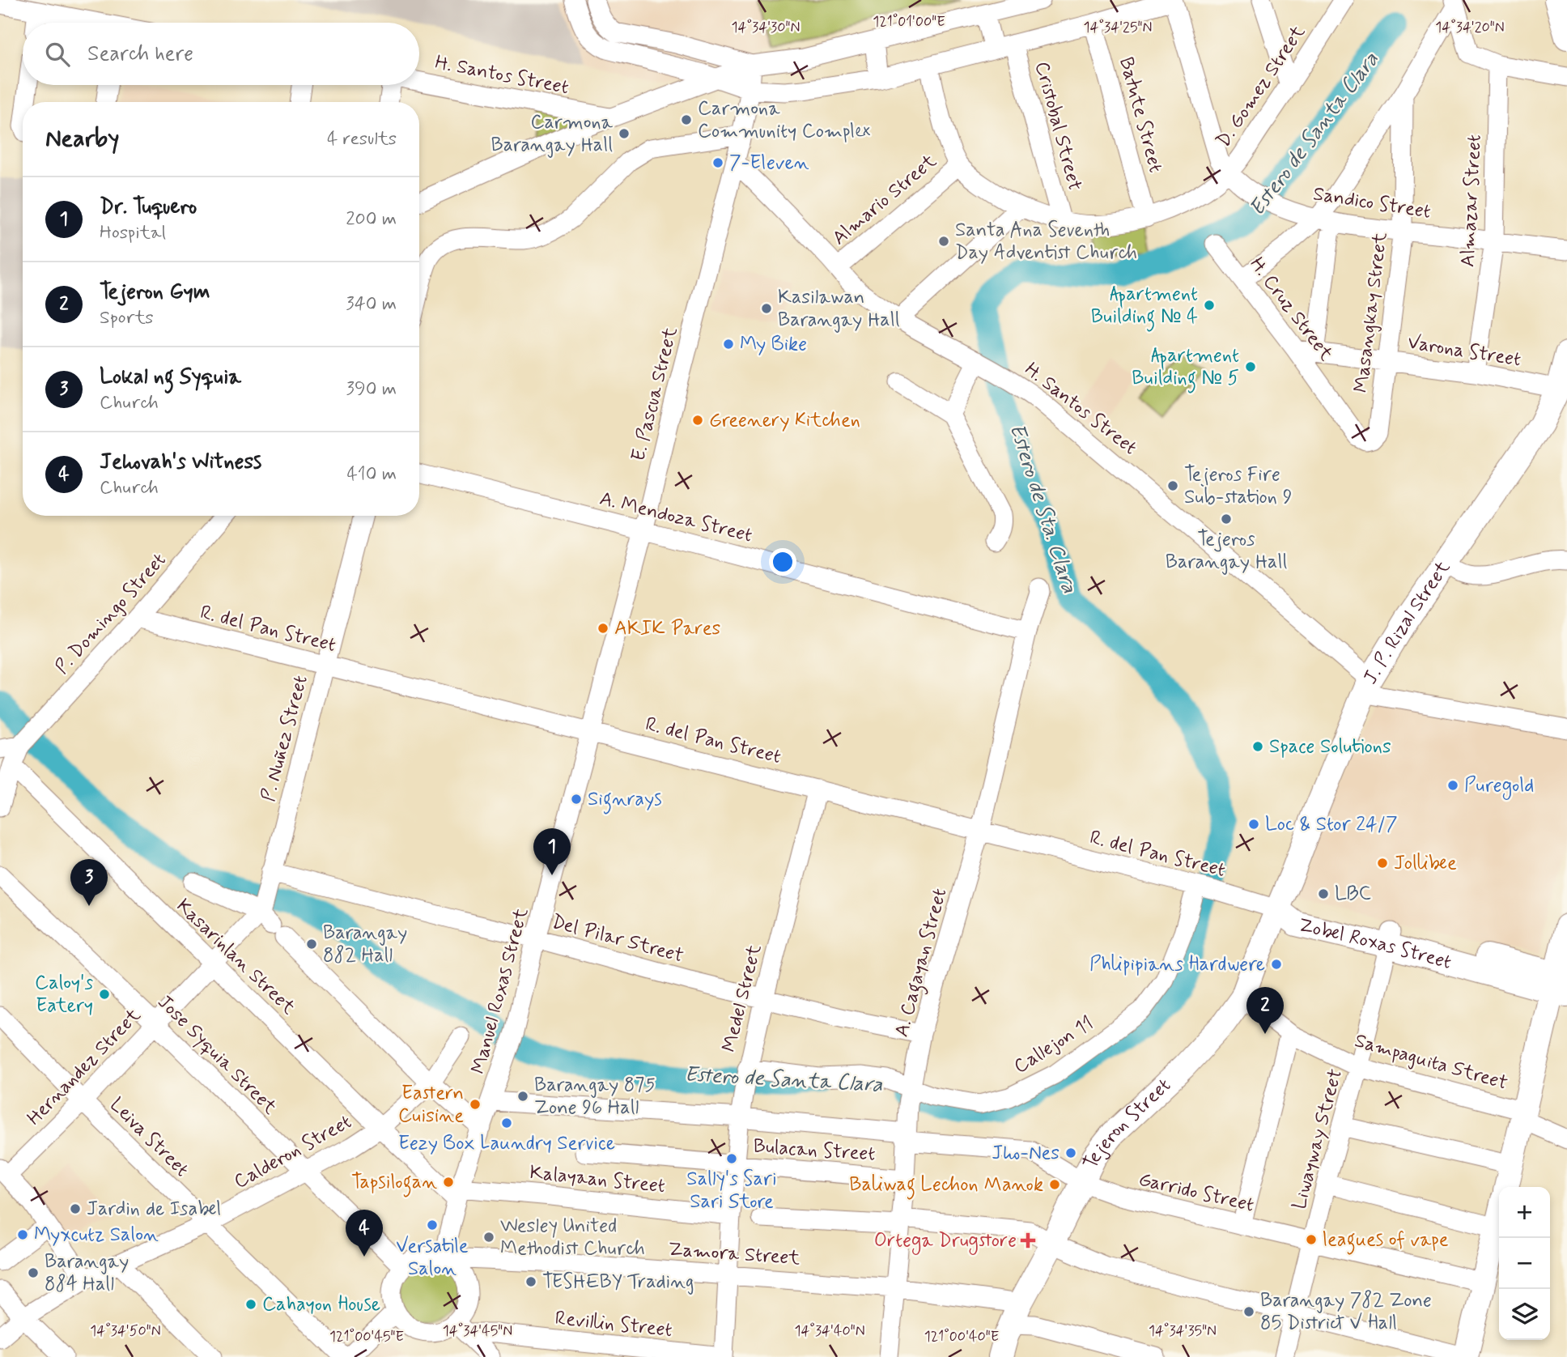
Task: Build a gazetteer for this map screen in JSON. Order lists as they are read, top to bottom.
{
  "streets": {
    "main road": ["J. P. Rizal Street", "Zobel Roxas Street", "Tejeron Street"],
    "street": [
      "H. Santos Street",
      "D. Gomez Street",
      "Batute Street",
      "Cristobal Street",
      "Almario Street",
      "Almazar Street",
      "Sandico Street",
      "H. Cruz Street",
      "Masangkay Street",
      "Varona Street",
      "E. Pascua Street",
      "A. Mendoza Street",
      "P. Domingo Street",
      "R. del Pan Street",
      "P. Nuñez Street",
      "Del Pilar Street",
      "Kasarinlan Street",
      "A. Cagayan Street",
      "Manuel Roxas Street",
      "Medel Street",
      "Callejon 11",
      "Jose Syquia Street",
      "Sampaguita Street",
      "Hernandez Street",
      "Leiva Street",
      "Liwayway Street",
      "Bulacan Street",
      "Calderon Street",
      "Kalayaan Street",
      "Garrido Street",
      "Zamora Street",
      "Revillin Street"
    ]
  },
  "crossings": [
    ["H. Santos Street", "Almario Street"],
    ["H. Santos Street", "E. Pascua Street"],
    ["H. Santos Street", "J. P. Rizal Street"],
    ["D. Gomez Street", "Batute Street"],
    ["D. Gomez Street", "Cristobal Street"],
    ["D. Gomez Street", "Almario Street"],
    ["D. Gomez Street", "Sandico Street"],
    ["Almazar Street", "Sandico Street"],
    ["Almazar Street", "Varona Street"],
    ["Sandico Street", "Masangkay Street"],
    ["H. Cruz Street", "Masangkay Street"],
    ["H. Cruz Street", "Varona Street"],
    ["Masangkay Street", "Varona Street"],
    ["Varona Street", "J. P. Rizal Street"],
    ["E. Pascua Street", "A. Mendoza Street"],
    ["E. Pascua Street", "R. del Pan Street"],
    ["E. Pascua Street", "Manuel Roxas Street"],
    ["A. Mendoza Street", "A. Cagayan Street"],
    ["P. Domingo Street", "R. del Pan Street"],
    ["J. P. Rizal Street", "R. del Pan Street"],
    ["J. P. Rizal Street", "Zobel Roxas Street"],
    ["J. P. Rizal Street", "Tejeron Street"],
    ["R. del Pan Street", "P. Nuñez Street"],
    ["R. del Pan Street", "Zobel Roxas Street"],
    ["R. del Pan Street", "A. Cagayan Street"],
    ["R. del Pan Street", "Manuel Roxas Street"],
    ["R. del Pan Street", "Medel Street"],
    ["R. del Pan Street", "Callejon 11"],
    ["R. del Pan Street", "Tejeron Street"],
    ["P. Nuñez Street", "Del Pilar Street"],
    ["P. Nuñez Street", "Hernandez Street"],
    ["Del Pilar Street", "A. Cagayan Street"],
    ["Del Pilar Street", "Manuel Roxas Street"],
    ["Del Pilar Street", "Medel Street"],
    ["Zobel Roxas Street", "Tejeron Street"],
    ["Zobel Roxas Street", "Liwayway Street"],
    ["Kasarinlan Street", "Manuel Roxas Street"],
    ["Kasarinlan Street", "Hernandez Street"],
    ["Kasarinlan Street", "Calderon Street"],
    ["Kasarinlan Street", "Kalayaan Street"],
    ["A. Cagayan Street", "Callejon 11"],
    ["A. Cagayan Street", "Bulacan Street"],
    ["A. Cagayan Street", "Garrido Street"],
    ["A. Cagayan Street", "Zamora Street"],
    ["Manuel Roxas Street", "Jose Syquia Street"],
    ["Manuel Roxas Street", "Kalayaan Street"],
    ["Manuel Roxas Street", "Garrido Street"],
    ["Manuel Roxas Street", "Zamora Street"],
    ["Manuel Roxas Street", "Revillin Street"],
    ["Medel Street", "Callejon 11"],
    ["Medel Street", "Bulacan Street"],
    ["Medel Street", "Kalayaan Street"],
    ["Medel Street", "Garrido Street"],
    ["Medel Street", "Zamora Street"],
    ["Medel Street", "Revillin Street"],
    ["Jose Syquia Street", "Hernandez Street"],
    ["Jose Syquia Street", "Calderon Street"],
    ["Jose Syquia Street", "Zamora Street"],
    ["Jose Syquia Street", "Revillin Street"],
    ["Sampaguita Street", "Tejeron Street"],
    ["Sampaguita Street", "Liwayway Street"],
    ["Hernandez Street", "Leiva Street"],
    ["Tejeron Street", "Garrido Street"],
    ["Tejeron Street", "Zamora Street"],
    ["Leiva Street", "Calderon Street"],
    ["Liwayway Street", "Garrido Street"],
    ["Zamora Street", "Revillin Street"]
  ],
  "water": ["Estero de Santa Clara", "Estero de Sta. Clara"],
  "places": {
    "other": [
      "Carmona Community Complex",
      "Carmona Barangay Hall",
      "7-Eleven",
      "Santa Ana Seventh Day Adventist Church",
      "Apartment Building № 4",
      "Kasilawan Barangay Hall",
      "My Bike",
      "Apartment Building № 5",
      "Greenery Kitchen",
      "Tejeros Fire Sub-station 9",
      "Tejeros Barangay Hall",
      "AKIK Pares",
      "Space Solutions",
      "Puregold",
      "Signrays",
      "Loc & Stor 24/7",
      "Jollibee",
      "LBC",
      "Barangay 882 Hall",
      "Phlipipians Hardwere",
      "Caloy's Eatery",
      "Barangay 875 Zone 96 Hall",
      "Eastern Cuisine",
      "Eezy Box Laundry Service",
      "Jho-Nes",
      "Sally's Sari Sari Store",
      "Tapsilogan",
      "Baliwag Lechon Manok",
      "Jardin de Isabel",
      "Versatile Salon",
      "Myxcutz Salon",
      "Wesley United Methodist Church",
      "leagues of vape",
      "Barangay 884 Hall",
      "TESHEBY Trading",
      "Cahayon House",
      "Barangay 782 Zone 85 District V Hall"
    ],
    "health": ["Ortega Drugstore"]
  },
  "page": {
    "search": "Search here",
    "heading": ["Nearby", "4 results"],
    "list": [
      {
        "mark": "1",
        "name": "Dr. Tuquero",
        "note": "Hospital",
        "value": "200 m"
      },
      {
        "mark": "2",
        "name": "Tejeron Gym",
        "note": "Sports",
        "value": "340 m"
      },
      {
        "mark": "3",
        "name": "Lokal ng Syquia",
        "note": "Church",
        "value": "390 m"
      },
      {
        "mark": "4",
        "name": "Jehovah's Witness",
        "note": "Church",
        "value": "410 m"
      }
    ],
    "pins": [
      "1",
      "3",
      "2",
      "4"
    ],
    "map_buttons": ["+", "−"]
  },
  "coordinates": [
    "121°01'00\"E",
    "14°34'30\"N",
    "14°34'25\"N",
    "14°34'20\"N",
    "14°34'50\"N",
    "14°34'45\"N",
    "14°34'40\"N",
    "14°34'35\"N",
    "121°00'45\"E",
    "121°00'40\"E"
  ]
}
